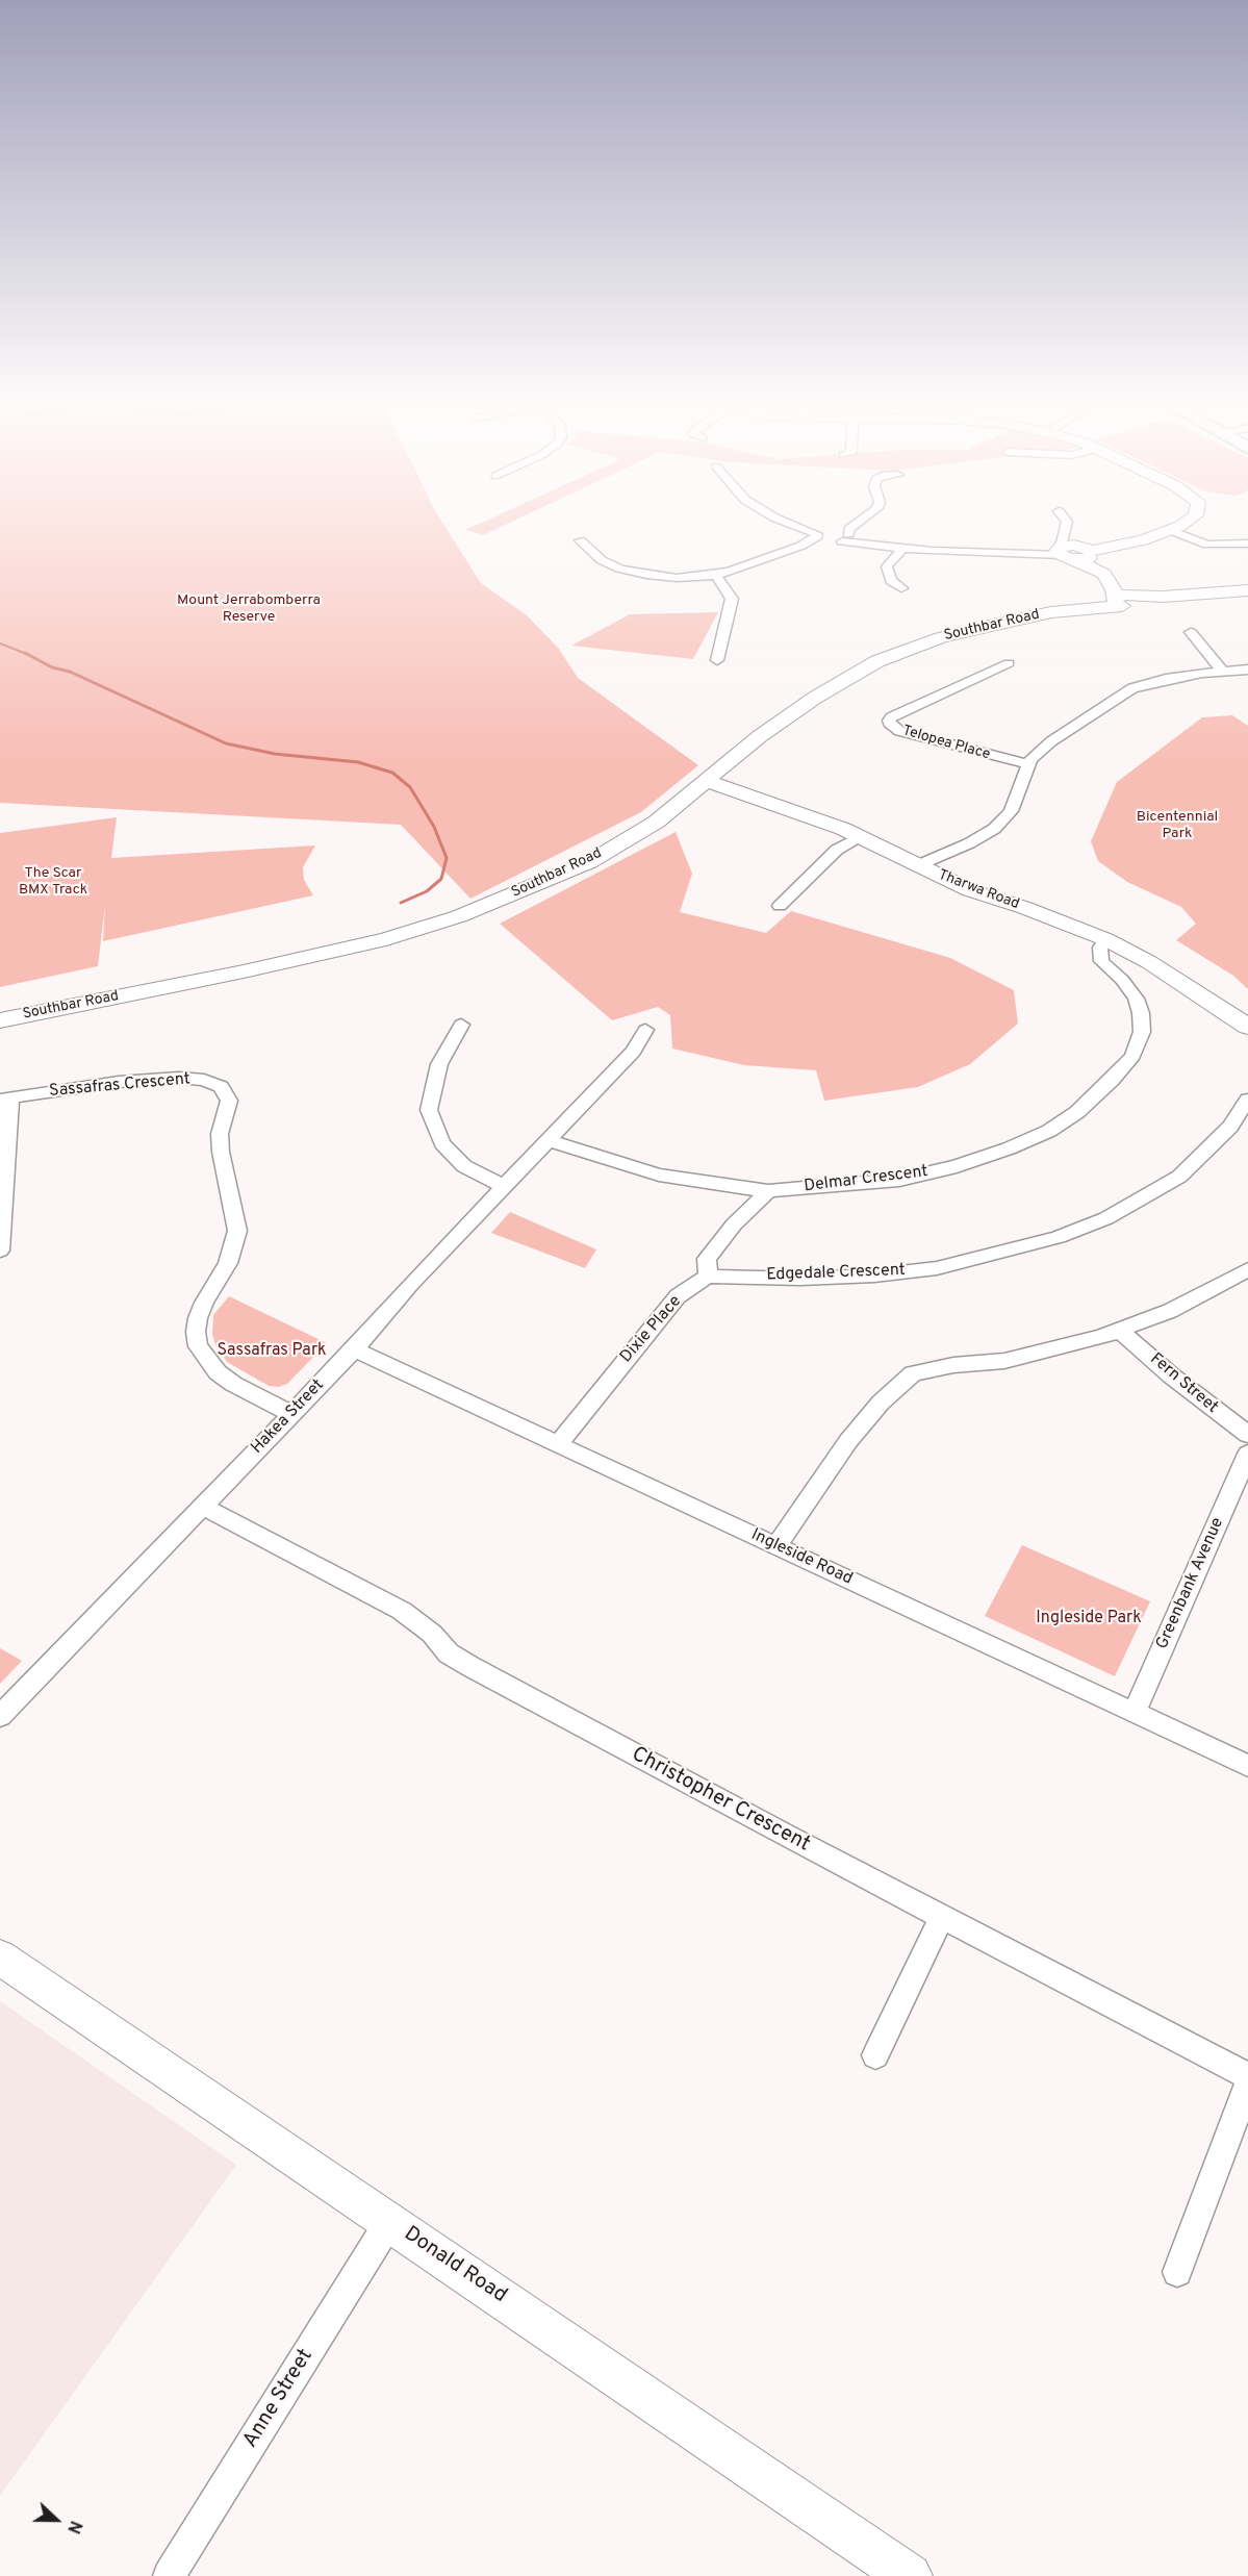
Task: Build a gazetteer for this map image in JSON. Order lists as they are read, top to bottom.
{
  "streets": {
    "street": [
      "Southbar Road",
      "Telopea Place",
      "Tharwa Road",
      "Sassafras Crescent",
      "Delmar Crescent",
      "Edgedale Crescent",
      "Dixie Place",
      "Fern Street",
      "Hakea Street",
      "Ingleside Road",
      "Greenbank Avenue",
      "Christopher Crescent",
      "Donald Road",
      "Anne Street"
    ]
  },
  "crossings": [
    ["Southbar Road", "Tharwa Road"],
    ["Tharwa Road", "Delmar Crescent"],
    ["Sassafras Crescent", "Hakea Street"],
    ["Delmar Crescent", "Hakea Street"],
    ["Edgedale Crescent", "Dixie Place"],
    ["Dixie Place", "Ingleside Road"],
    ["Hakea Street", "Ingleside Road"],
    ["Hakea Street", "Christopher Crescent"],
    ["Ingleside Road", "Greenbank Avenue"],
    ["Donald Road", "Anne Street"]
  ],
  "parks": [
    "Mount Jerrabomberra Reserve",
    "Bicentennial Park",
    "The Scar BMX Track",
    "Sassafras Park",
    "Ingleside Park"
  ],
  "north": "right"
}
